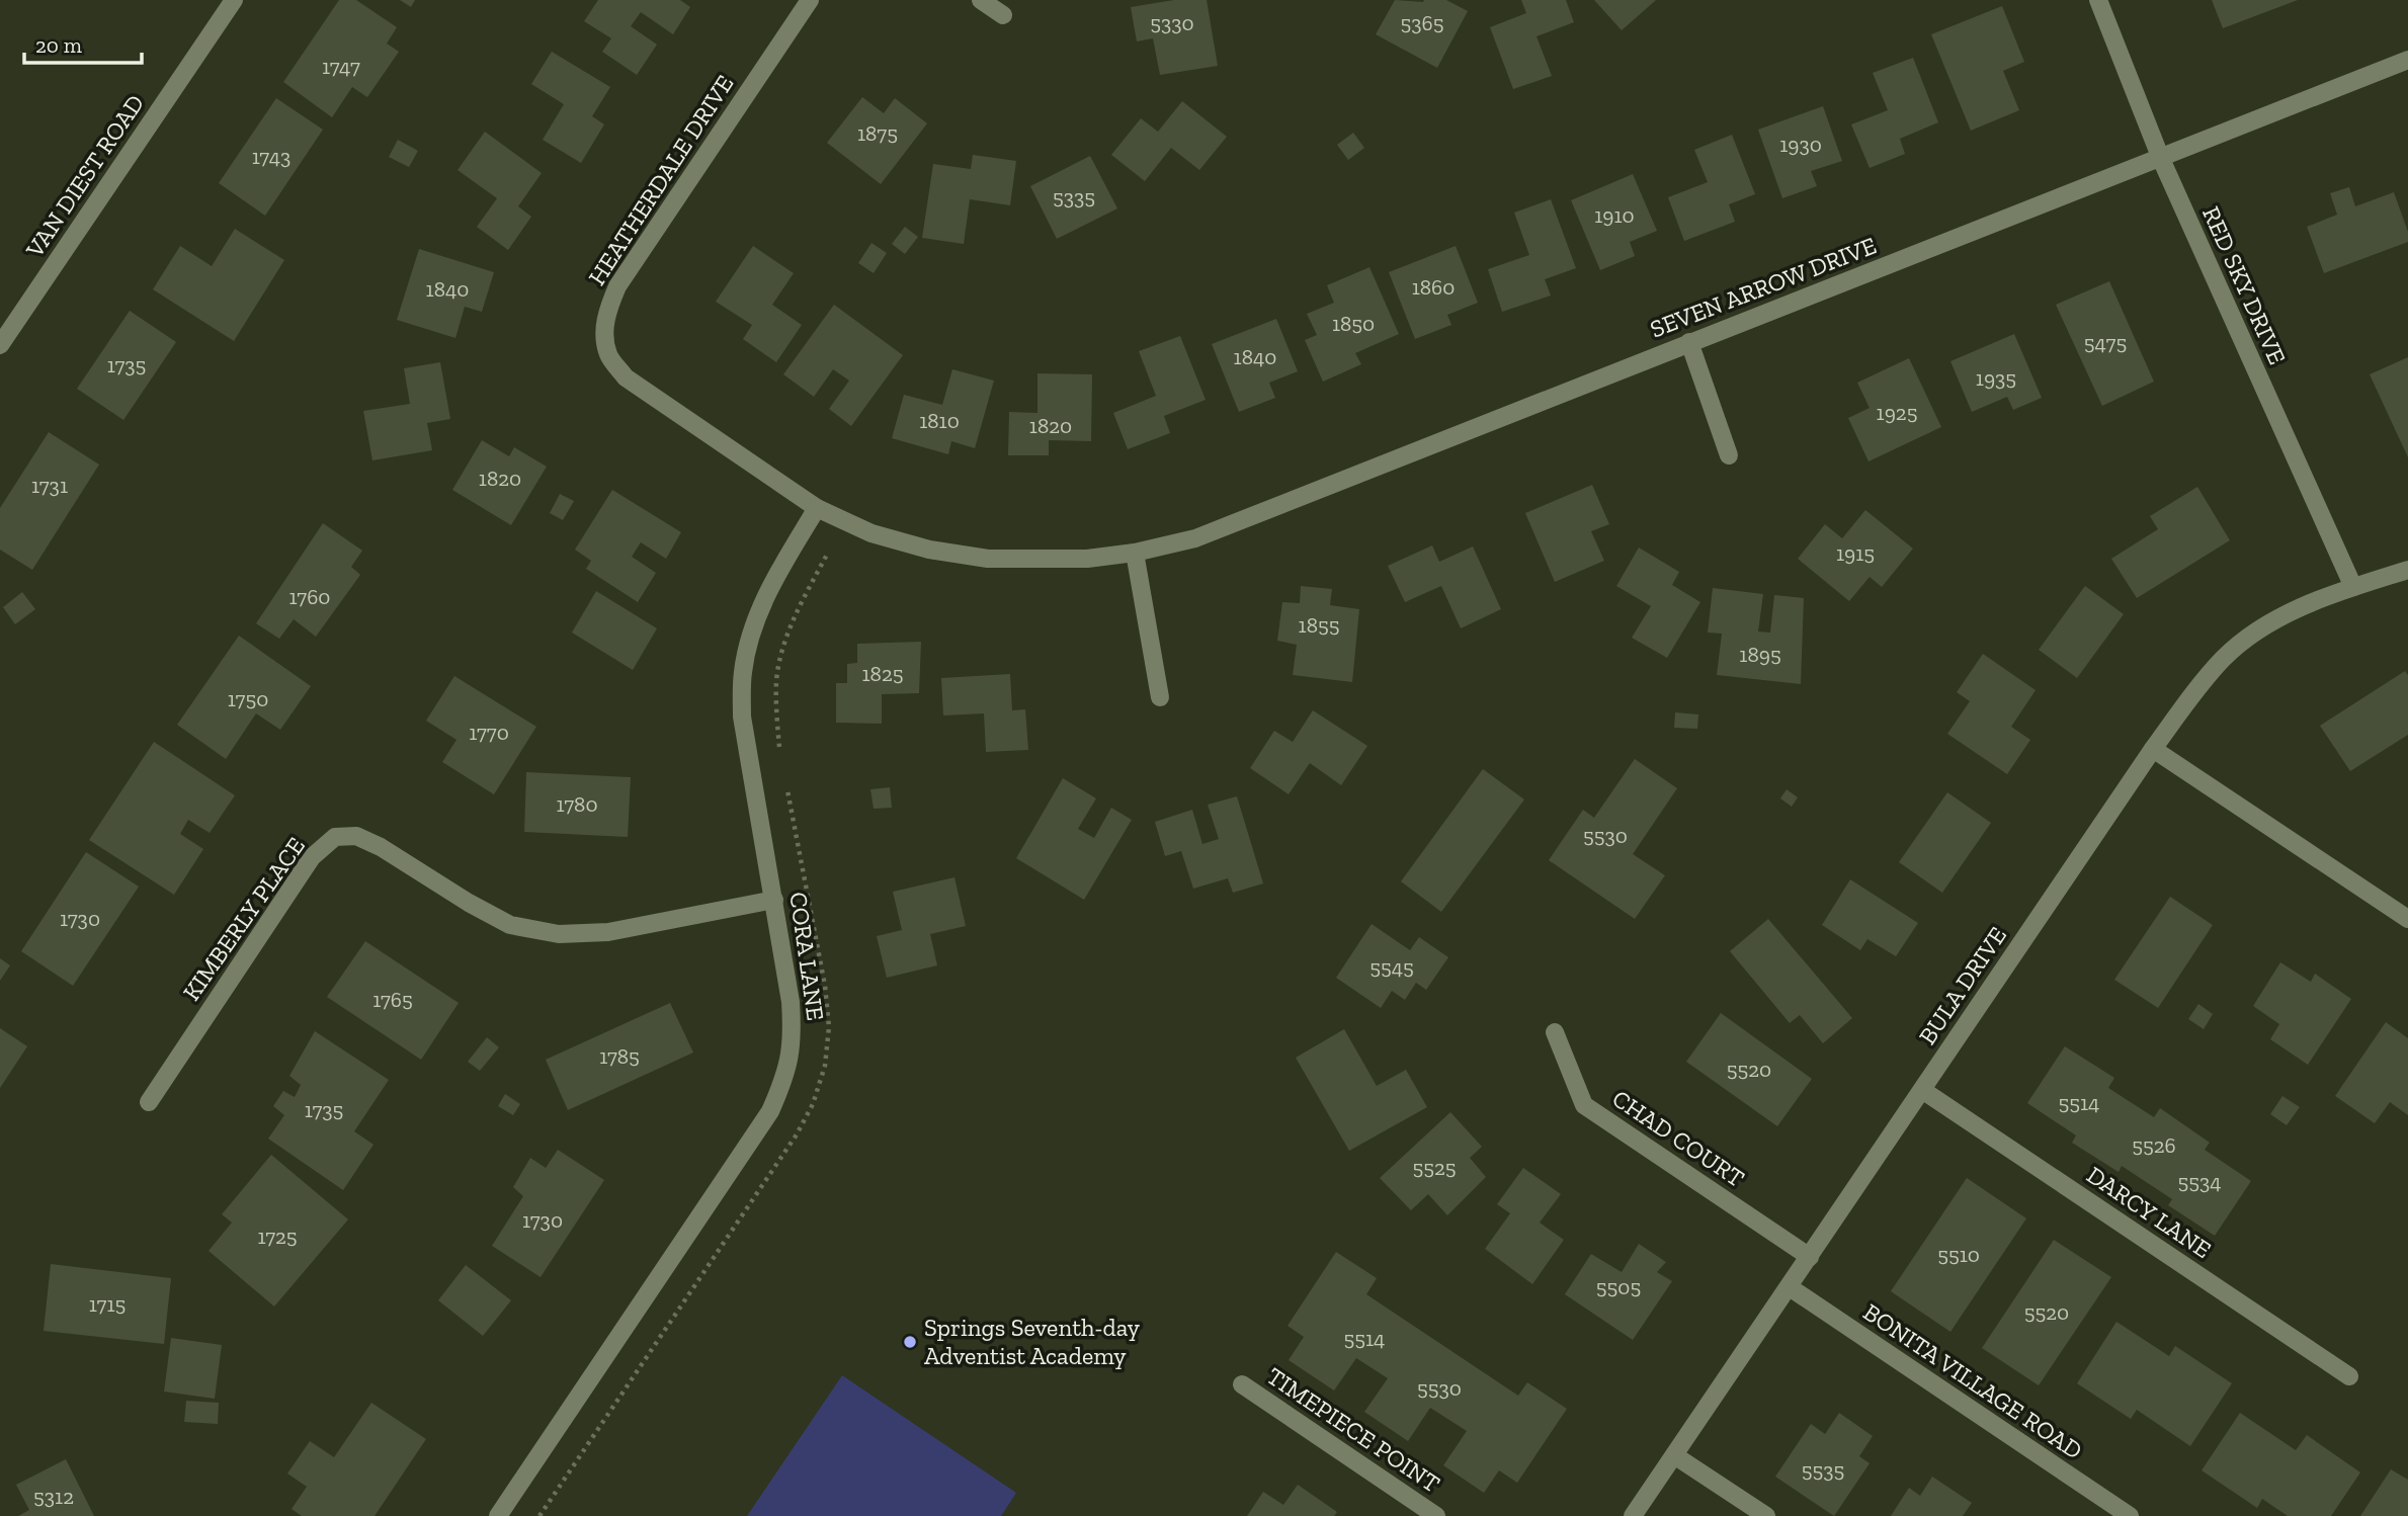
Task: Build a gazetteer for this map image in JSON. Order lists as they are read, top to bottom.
{
  "streets": {
    "street": [
      "VAN DIEST ROAD",
      "HEATHERDALE DRIVE",
      "RED SKY DRIVE",
      "SEVEN ARROW DRIVE",
      "KIMBERLY PLACE",
      "CORA LANE",
      "BULA DRIVE",
      "CHAD COURT",
      "DARCY LANE",
      "BONITA VILLAGE ROAD",
      "TIMEPIECE POINT"
    ]
  },
  "crossings": [
    ["HEATHERDALE DRIVE", "SEVEN ARROW DRIVE"],
    ["HEATHERDALE DRIVE", "CORA LANE"],
    ["RED SKY DRIVE", "SEVEN ARROW DRIVE"],
    ["RED SKY DRIVE", "BULA DRIVE"],
    ["SEVEN ARROW DRIVE", "CORA LANE"],
    ["KIMBERLY PLACE", "CORA LANE"],
    ["BULA DRIVE", "CHAD COURT"],
    ["BULA DRIVE", "DARCY LANE"],
    ["BULA DRIVE", "BONITA VILLAGE ROAD"]
  ],
  "places": ["Springs Seventh-day Adventist Academy"],
  "house_numbers": [
    "5330",
    "5365",
    "1747",
    "1875",
    "1930",
    "1743",
    "5335",
    "1910",
    "1860",
    "1840",
    "1850",
    "5475",
    "1840",
    "1735",
    "1935",
    "1925",
    "1810",
    "1820",
    "1820",
    "1731",
    "1915",
    "1760",
    "1855",
    "1895",
    "1825",
    "1750",
    "1770",
    "1780",
    "5530",
    "1730",
    "5545",
    "1765",
    "1785",
    "5520",
    "5514",
    "1735",
    "5526",
    "5525",
    "5534",
    "1730",
    "1725",
    "5510",
    "5505",
    "1715",
    "5520",
    "5514",
    "5530",
    "5535",
    "5312"
  ],
  "scale_bar": "20 m"
}
